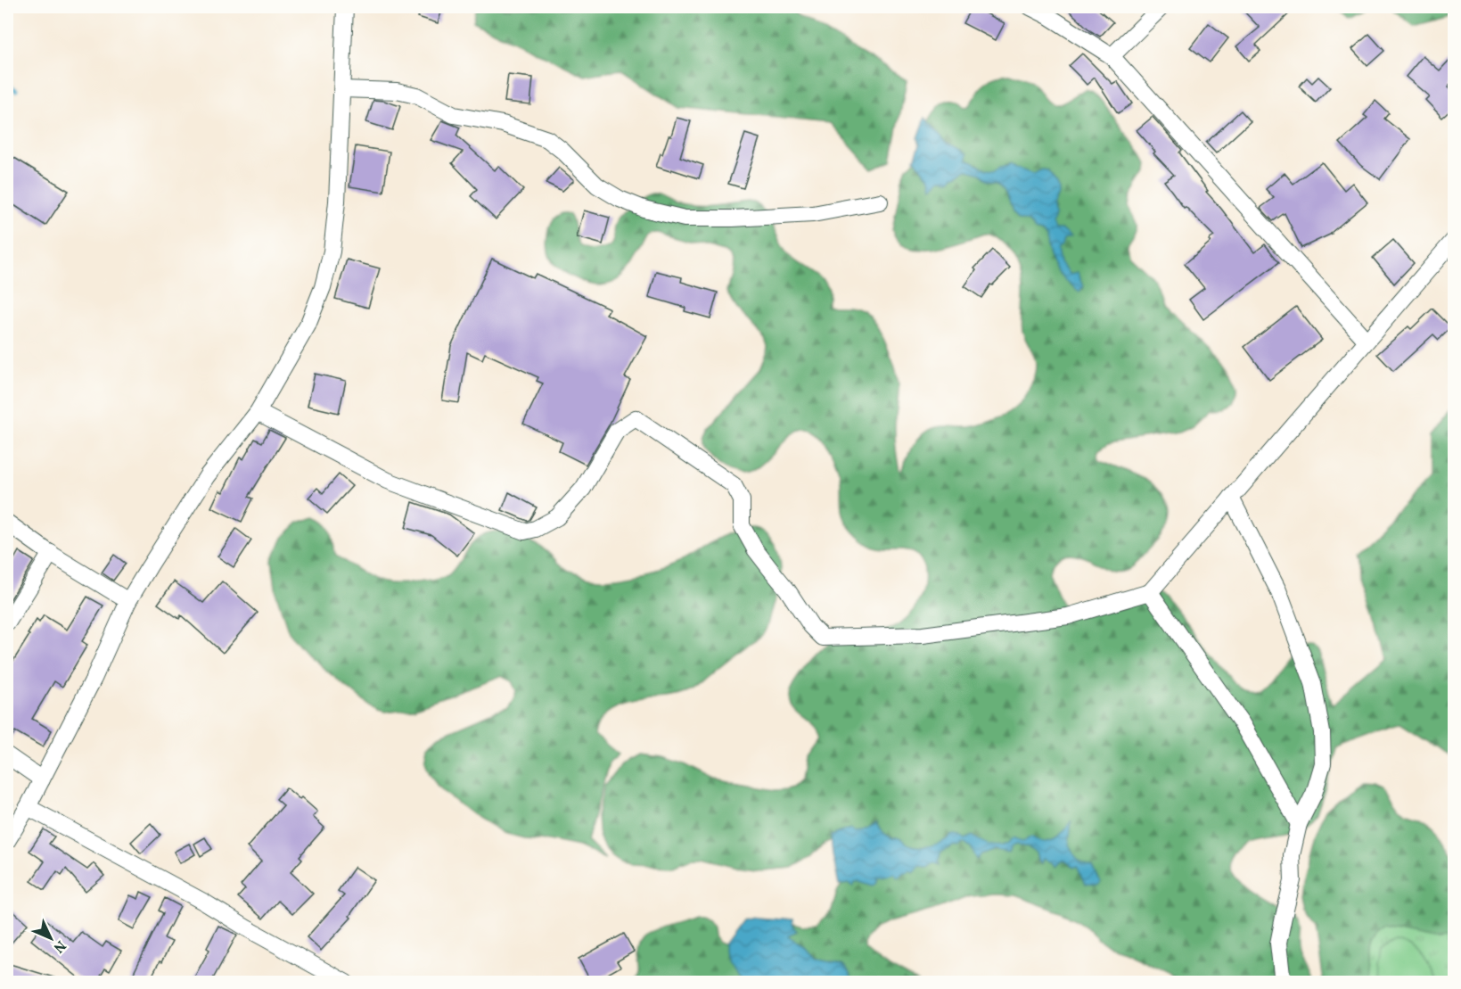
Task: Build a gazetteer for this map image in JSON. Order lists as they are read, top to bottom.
{
  "north": "bottom right"
}
